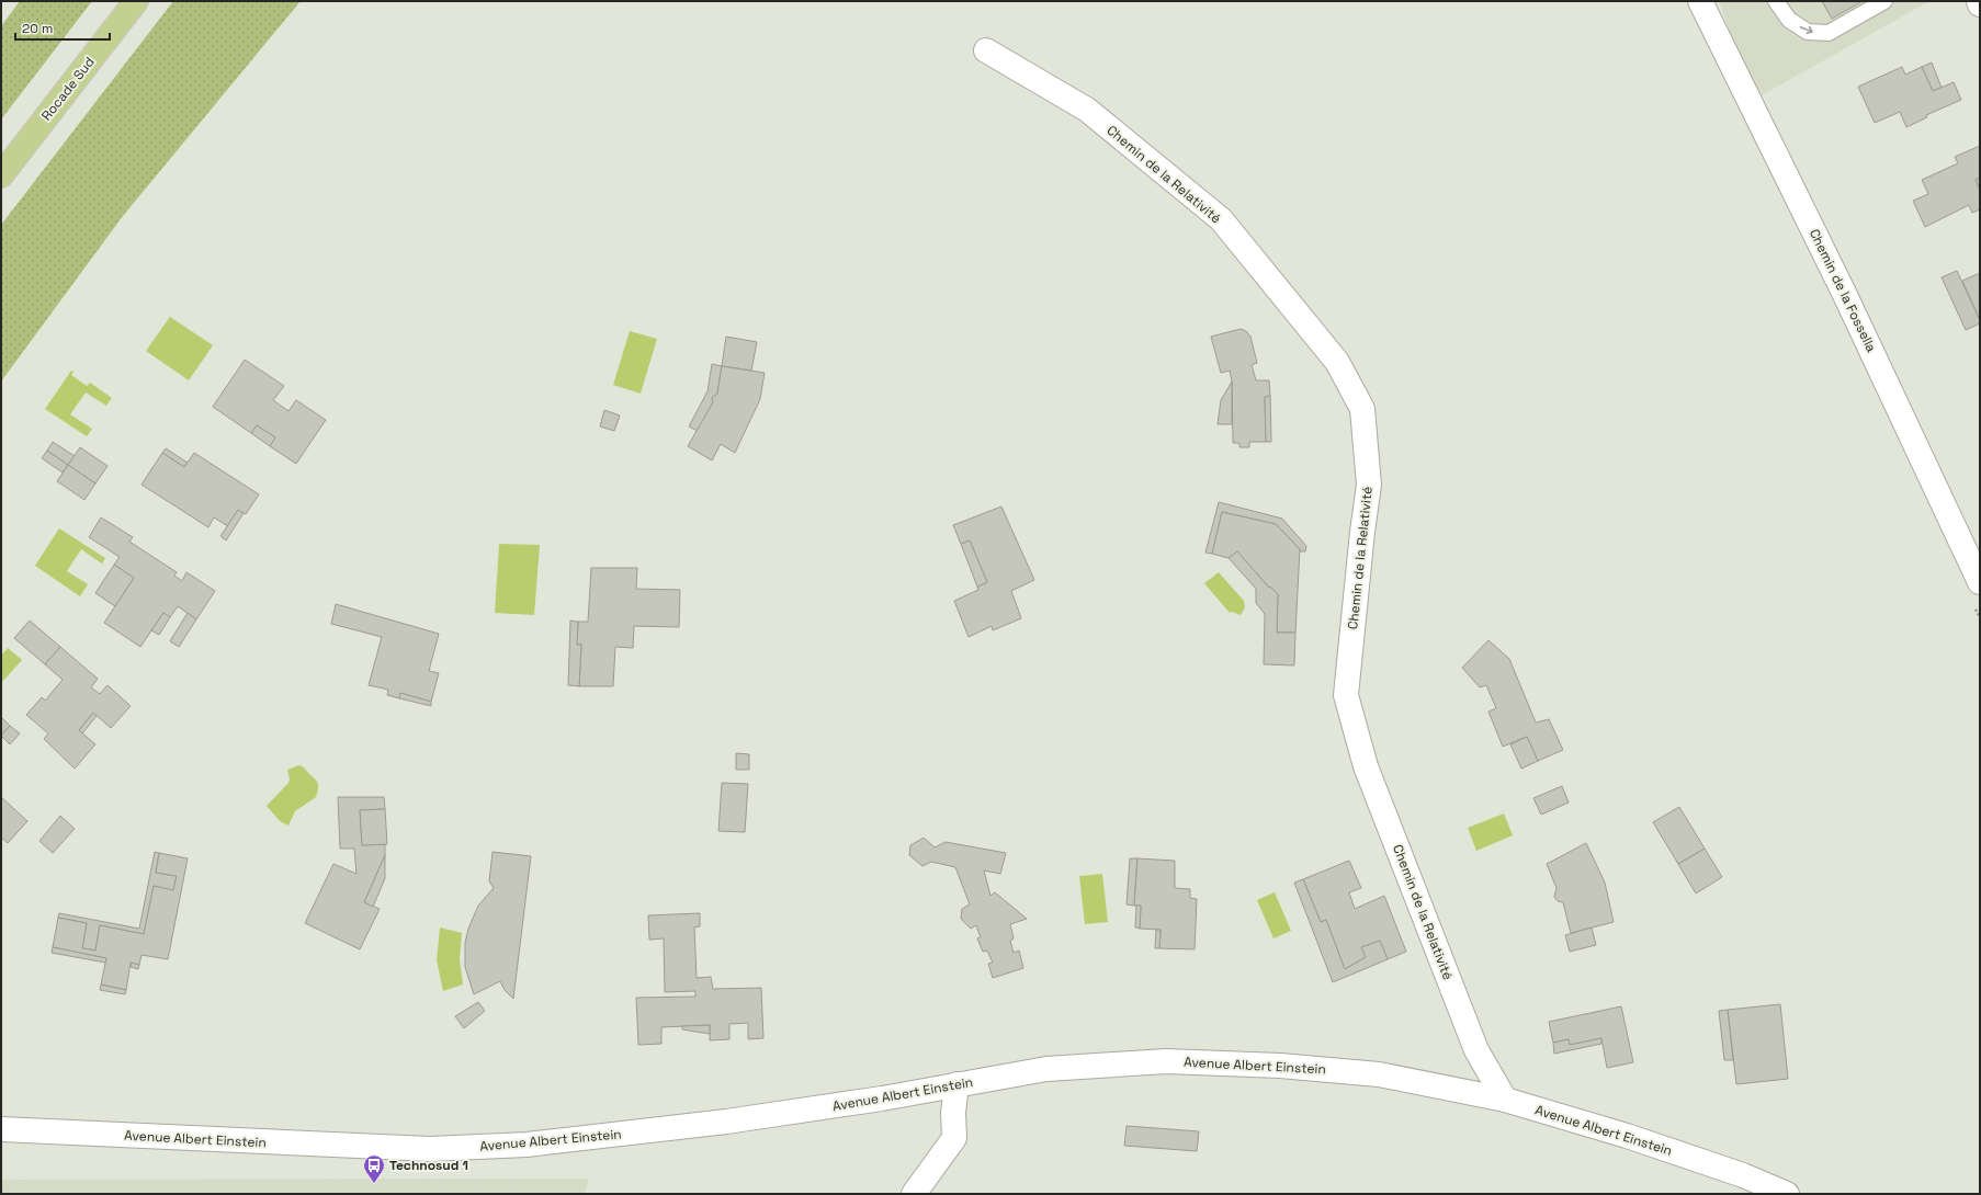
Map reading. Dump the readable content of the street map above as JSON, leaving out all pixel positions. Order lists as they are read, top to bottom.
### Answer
{
  "streets": {
    "main road": ["Rocade Sud"],
    "street": ["Chemin de la Relativité", "Chemin de la Fossella", "Avenue Albert Einstein"]
  },
  "crossings": [
    ["Chemin de la Relativité", "Avenue Albert Einstein"]
  ],
  "places": {
    "bus stop": ["Technosud 1"]
  },
  "scale_bar": "20 m"
}
